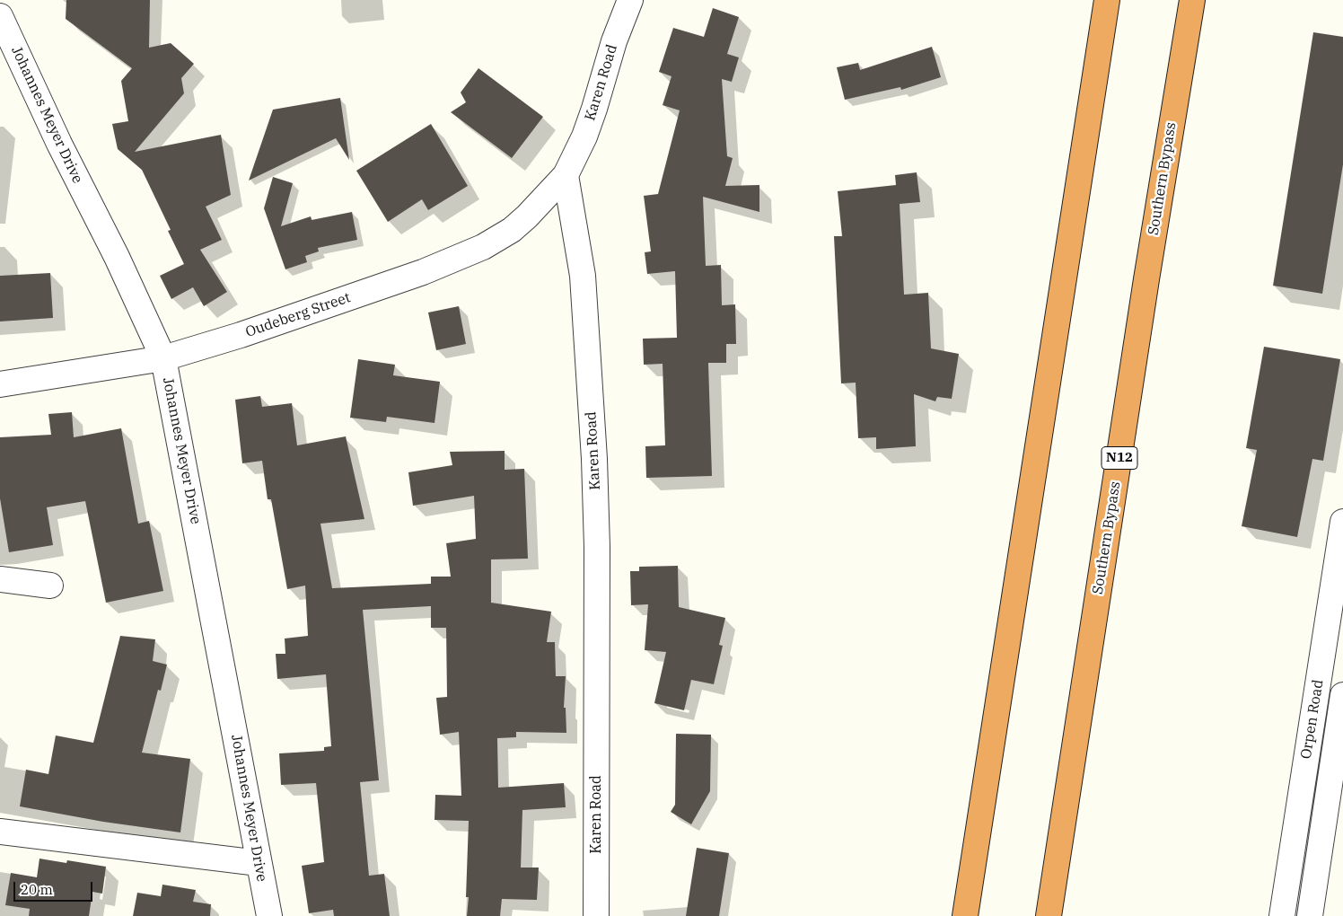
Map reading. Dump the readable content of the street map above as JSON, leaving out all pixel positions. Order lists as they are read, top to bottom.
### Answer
{
  "streets": {
    "highway": ["Southern Bypass", "N12"],
    "street": [
      "Karen Road",
      "Johannes Meyer Drive",
      "Oudeberg Street",
      "Orpen Road"
    ]
  },
  "crossings": [
    ["Karen Road", "Oudeberg Street"],
    ["Johannes Meyer Drive", "Oudeberg Street"]
  ],
  "scale_bar": "20 m"
}
